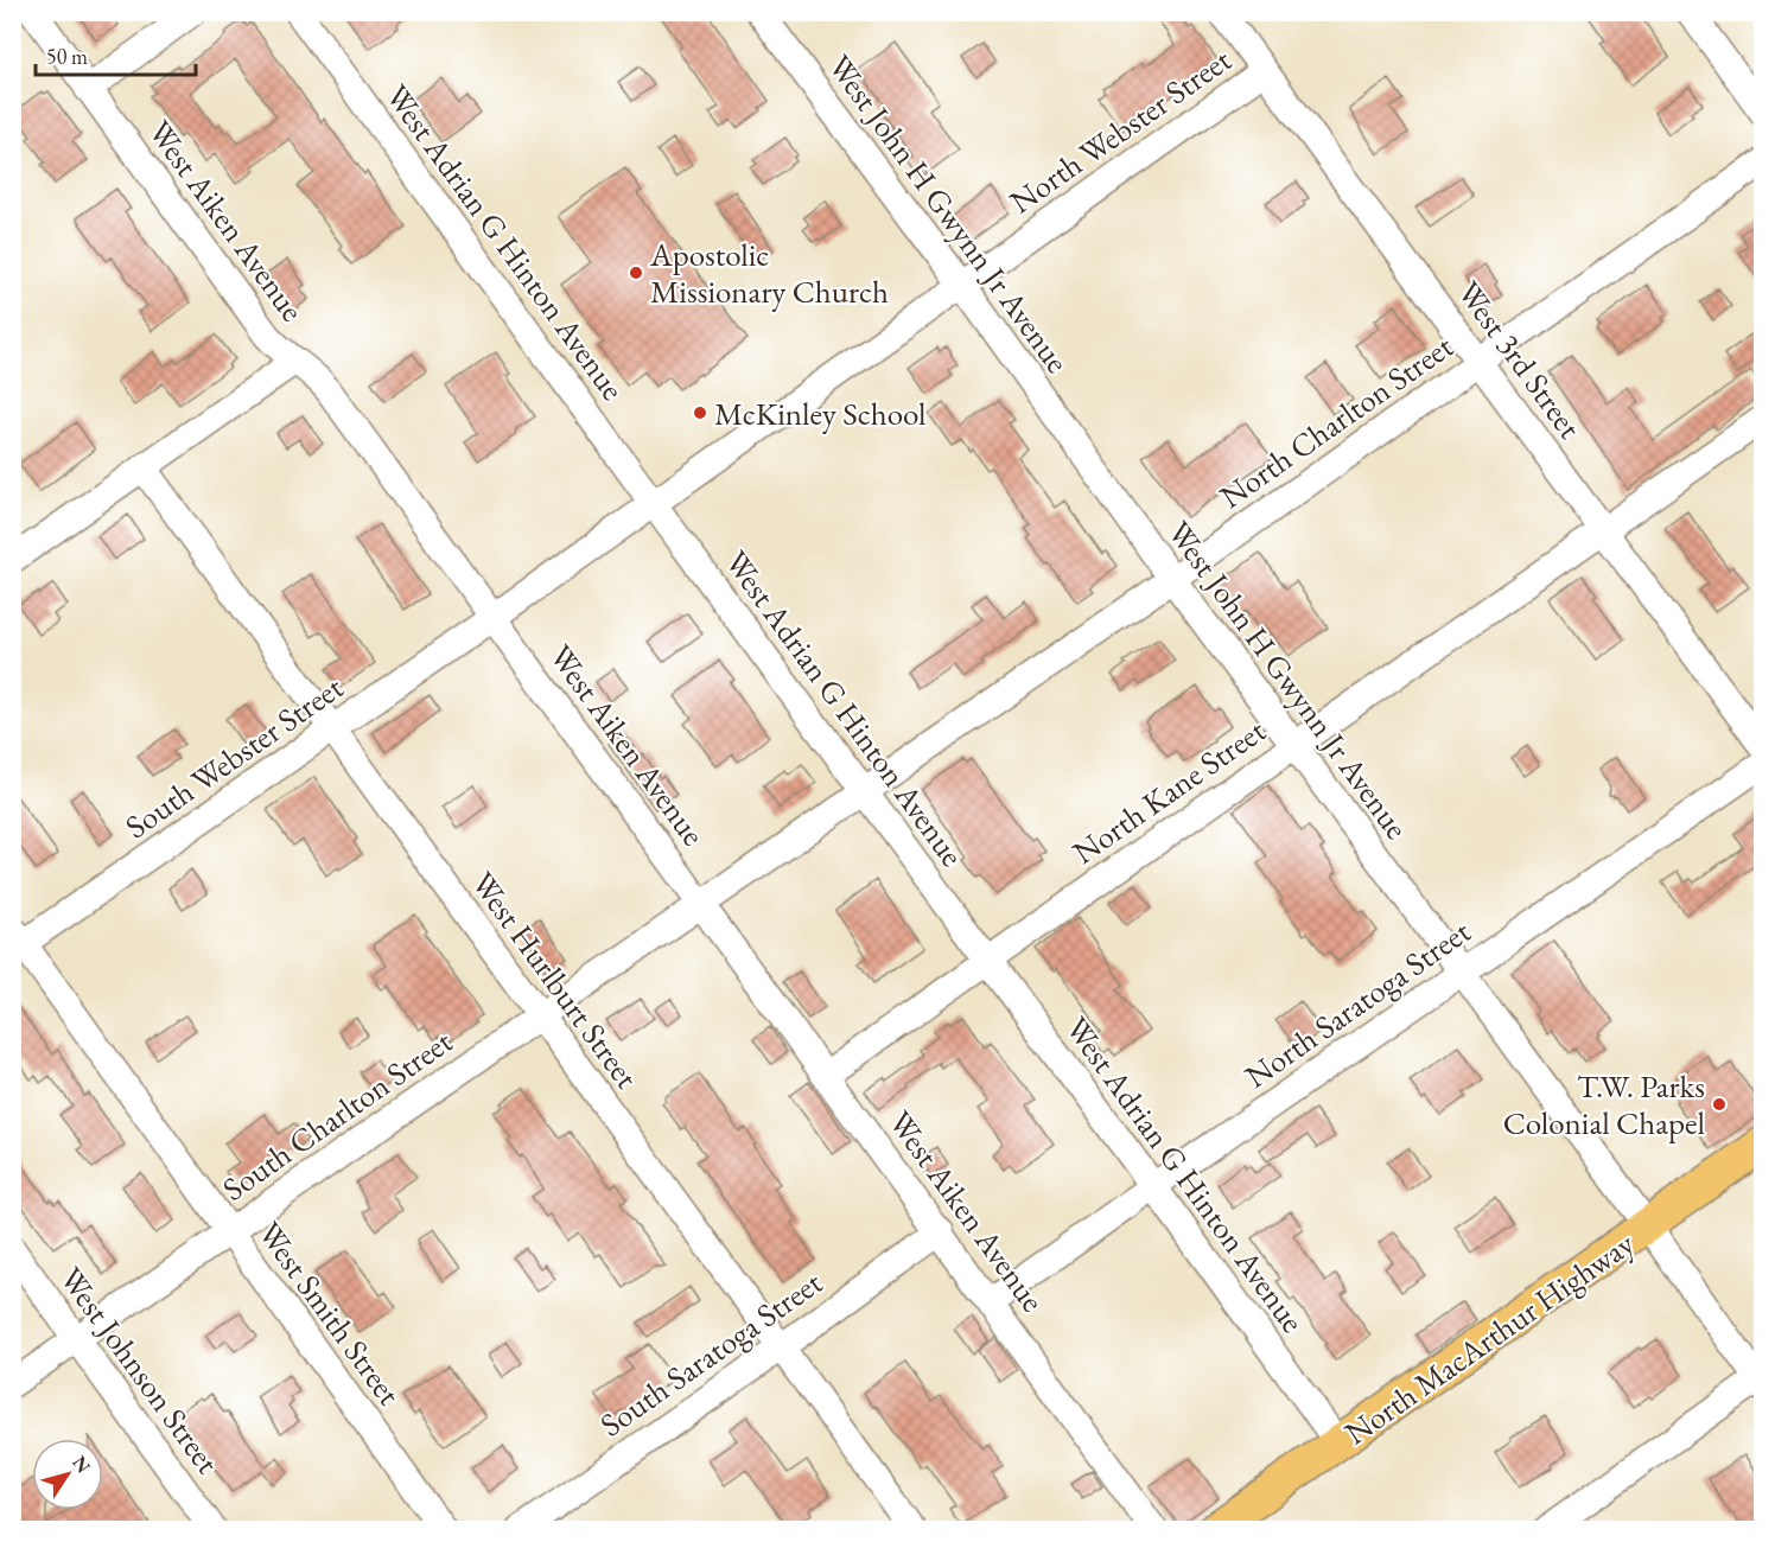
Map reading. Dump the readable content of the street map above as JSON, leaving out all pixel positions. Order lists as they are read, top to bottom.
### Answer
{
  "streets": {
    "main road": ["North MacArthur Highway"],
    "street": [
      "North Webster Street",
      "West John H Gwynn Jr Avenue",
      "West Aiken Avenue",
      "West Adrian G Hinton Avenue",
      "West 3rd Street",
      "North Charlton Street",
      "South Webster Street",
      "North Kane Street",
      "West Hurlburt Street",
      "North Saratoga Street",
      "South Charlton Street",
      "West Smith Street",
      "South Saratoga Street",
      "West Johnson Street"
    ]
  },
  "crossings": [
    ["North Webster Street", "West John H Gwynn Jr Avenue"],
    ["North Webster Street", "West Aiken Avenue"],
    ["North Webster Street", "West Adrian G Hinton Avenue"],
    ["North Webster Street", "West 3rd Street"],
    ["North Webster Street", "South Webster Street"],
    ["West John H Gwynn Jr Avenue", "North Charlton Street"],
    ["West John H Gwynn Jr Avenue", "North Kane Street"],
    ["West John H Gwynn Jr Avenue", "North Saratoga Street"],
    ["West John H Gwynn Jr Avenue", "North MacArthur Highway"],
    ["West Aiken Avenue", "North Charlton Street"],
    ["West Aiken Avenue", "South Webster Street"],
    ["West Aiken Avenue", "North Kane Street"],
    ["West Aiken Avenue", "North Saratoga Street"],
    ["West Aiken Avenue", "South Charlton Street"],
    ["West Aiken Avenue", "South Saratoga Street"],
    ["West Adrian G Hinton Avenue", "North Charlton Street"],
    ["West Adrian G Hinton Avenue", "North Kane Street"],
    ["West Adrian G Hinton Avenue", "North Saratoga Street"],
    ["West Adrian G Hinton Avenue", "North MacArthur Highway"],
    ["West 3rd Street", "North Charlton Street"],
    ["West 3rd Street", "North Kane Street"],
    ["North Charlton Street", "South Charlton Street"],
    ["South Webster Street", "West Hurlburt Street"],
    ["South Webster Street", "West Smith Street"],
    ["West Hurlburt Street", "South Charlton Street"],
    ["West Hurlburt Street", "South Saratoga Street"],
    ["South Charlton Street", "West Smith Street"],
    ["South Charlton Street", "West Johnson Street"]
  ],
  "places": ["Apostolic Missionary Church", "McKinley School", "T.W. Parks Colonial Chapel"],
  "scale_bar": "50 m",
  "north": "top right"
}
